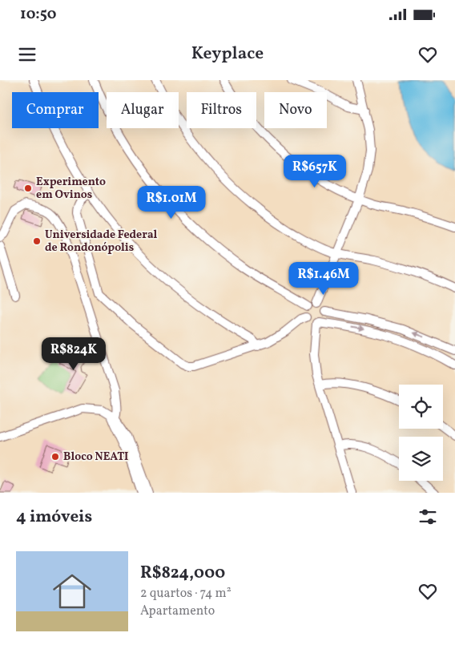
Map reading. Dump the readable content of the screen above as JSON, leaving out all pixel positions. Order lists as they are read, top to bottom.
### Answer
{
  "places": ["Experimento em Ovinos", "Universidade Federal de Rondonópolis", "Bloco NEATI"],
  "page": {
    "status": "10:50",
    "header": "Keyplace",
    "chip": [
      "Comprar",
      "Alugar",
      "Filtros",
      "Novo"
    ],
    "price": [
      "R$657K",
      "R$1.01M",
      "R$1.46M",
      "R$824K"
    ],
    "heading": "4 imóveis",
    "list": [
      {
        "name": "R$824,000",
        "note": "2 quartos · 74 m² · Apartamento"
      }
    ]
  }
}
